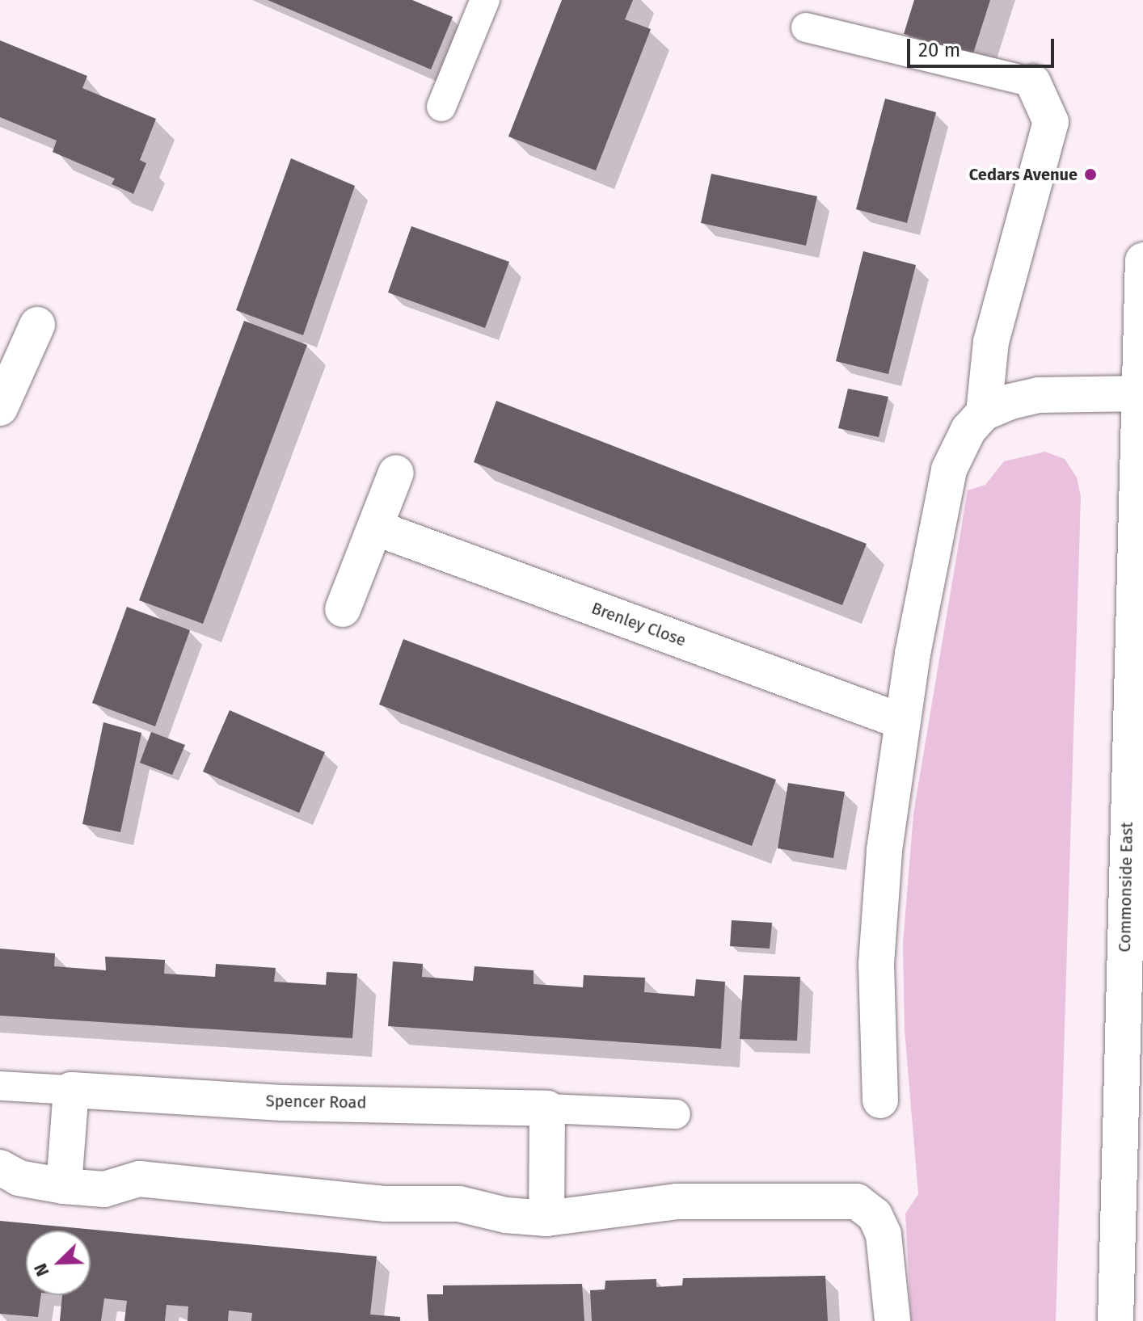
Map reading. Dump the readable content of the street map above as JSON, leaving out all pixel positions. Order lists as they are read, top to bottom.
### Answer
{
  "streets": {
    "street": ["Brenley Close", "Commonside East", "Spencer Road"]
  },
  "places": ["Cedars Avenue"],
  "scale_bar": "20 m",
  "north": "bottom left"
}
